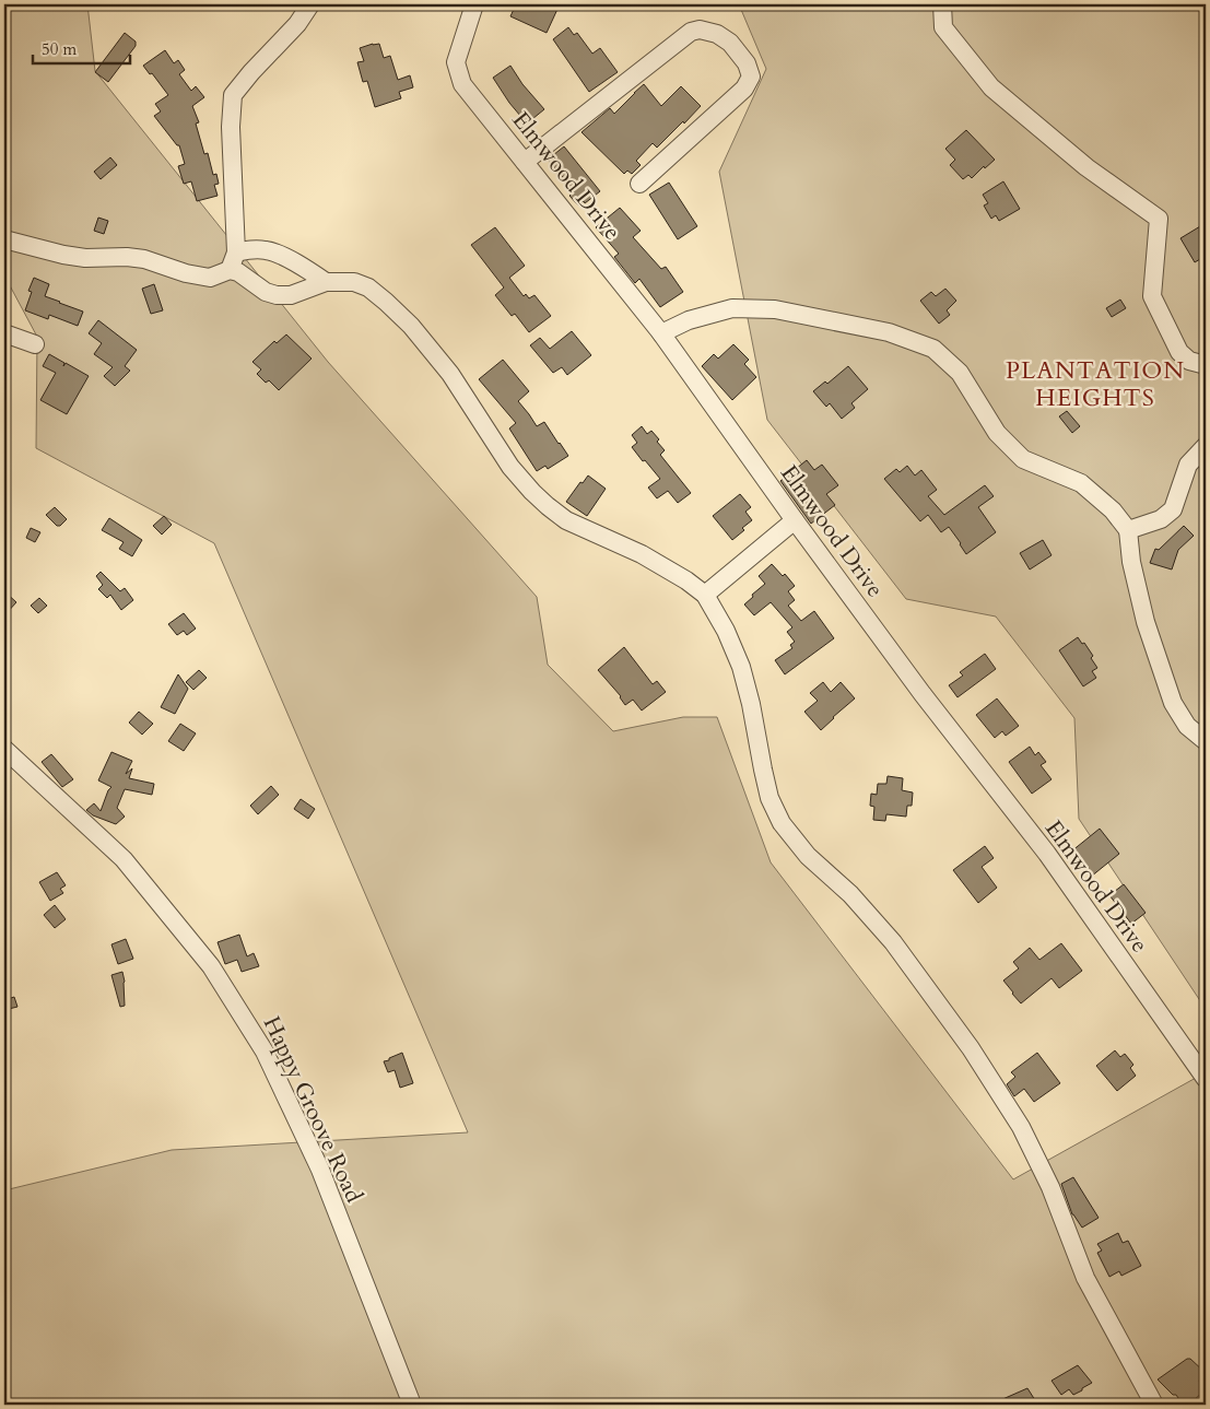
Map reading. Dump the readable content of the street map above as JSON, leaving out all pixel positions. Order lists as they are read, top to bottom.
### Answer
{
  "streets": {
    "street": ["Elmwood Drive", "Happy Groove Road"]
  },
  "districts": ["PLANTATION HEIGHTS"],
  "scale_bar": "50 m"
}
